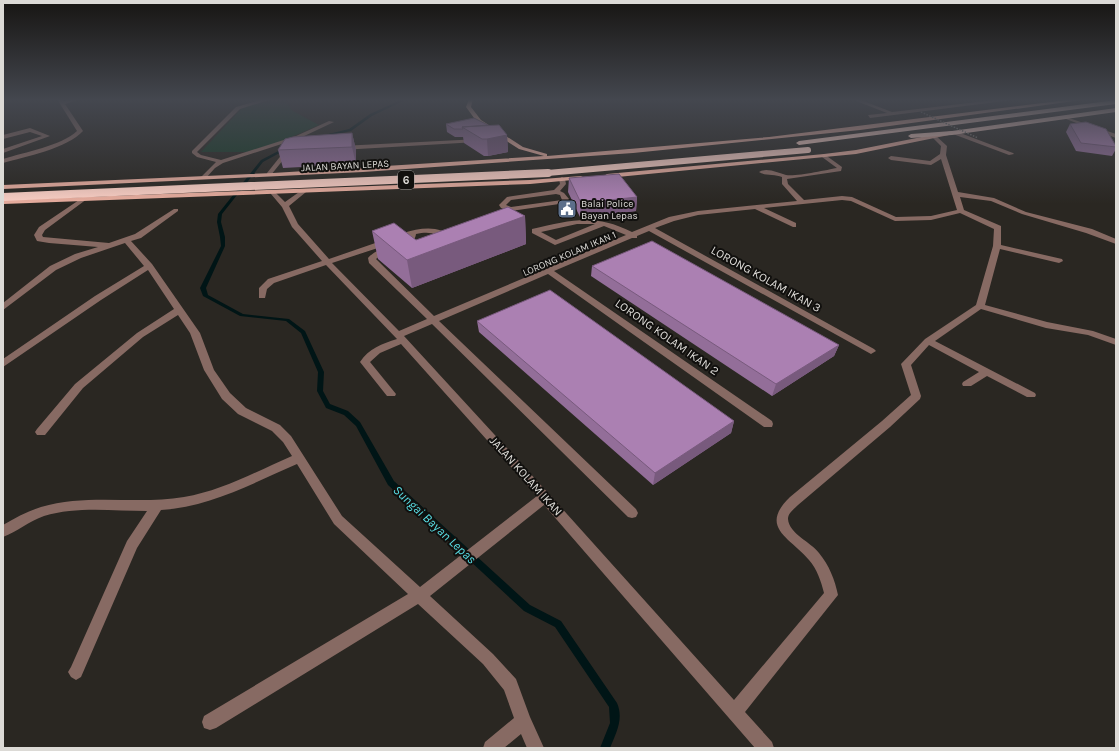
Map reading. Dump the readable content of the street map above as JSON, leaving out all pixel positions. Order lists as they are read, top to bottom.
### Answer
{
  "streets": {
    "highway": ["JALAN BAYAN LEPAS", "6"],
    "street": [
      "LORONG KOLAM IKAN 1",
      "LORONG KOLAM IKAN 3",
      "LORONG KOLAM IKAN 2",
      "JALAN KOLAM IKAN"
    ]
  },
  "crossings": [
    ["LORONG KOLAM IKAN 1", "LORONG KOLAM IKAN 3"],
    ["LORONG KOLAM IKAN 1", "LORONG KOLAM IKAN 2"],
    ["LORONG KOLAM IKAN 1", "JALAN KOLAM IKAN"]
  ],
  "water": ["Sungai Bayan Lepas"],
  "places": {
    "public building": ["Balai Police Bayan Lepas"]
  }
}
